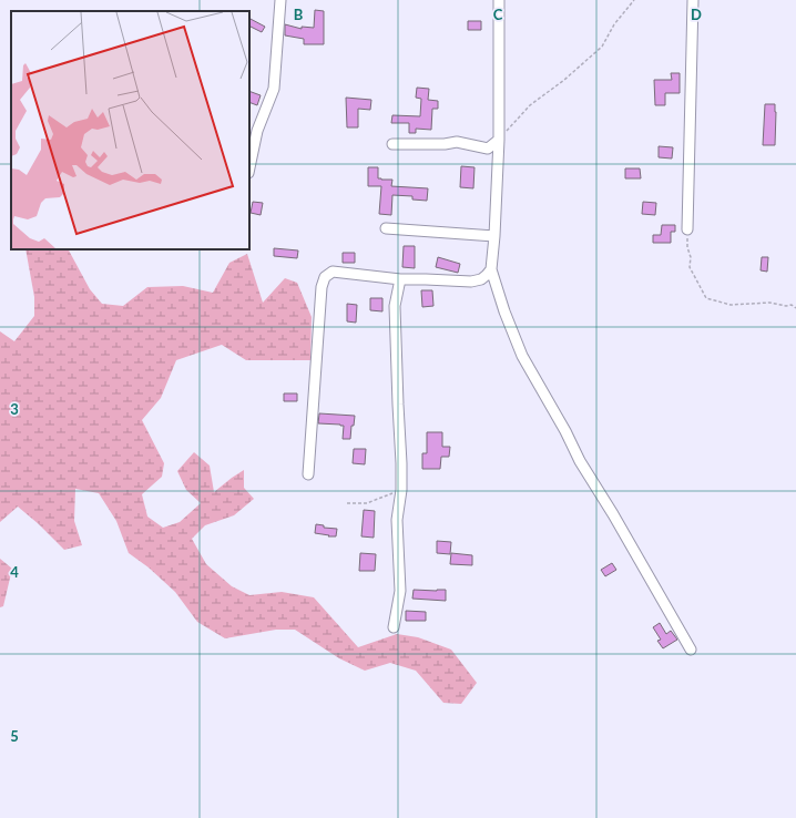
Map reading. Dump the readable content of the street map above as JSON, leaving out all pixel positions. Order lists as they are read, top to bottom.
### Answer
{
  "grid": {
    "columns": ["B", "C", "D"],
    "rows": ["3", "4", "5"]
  }
}
